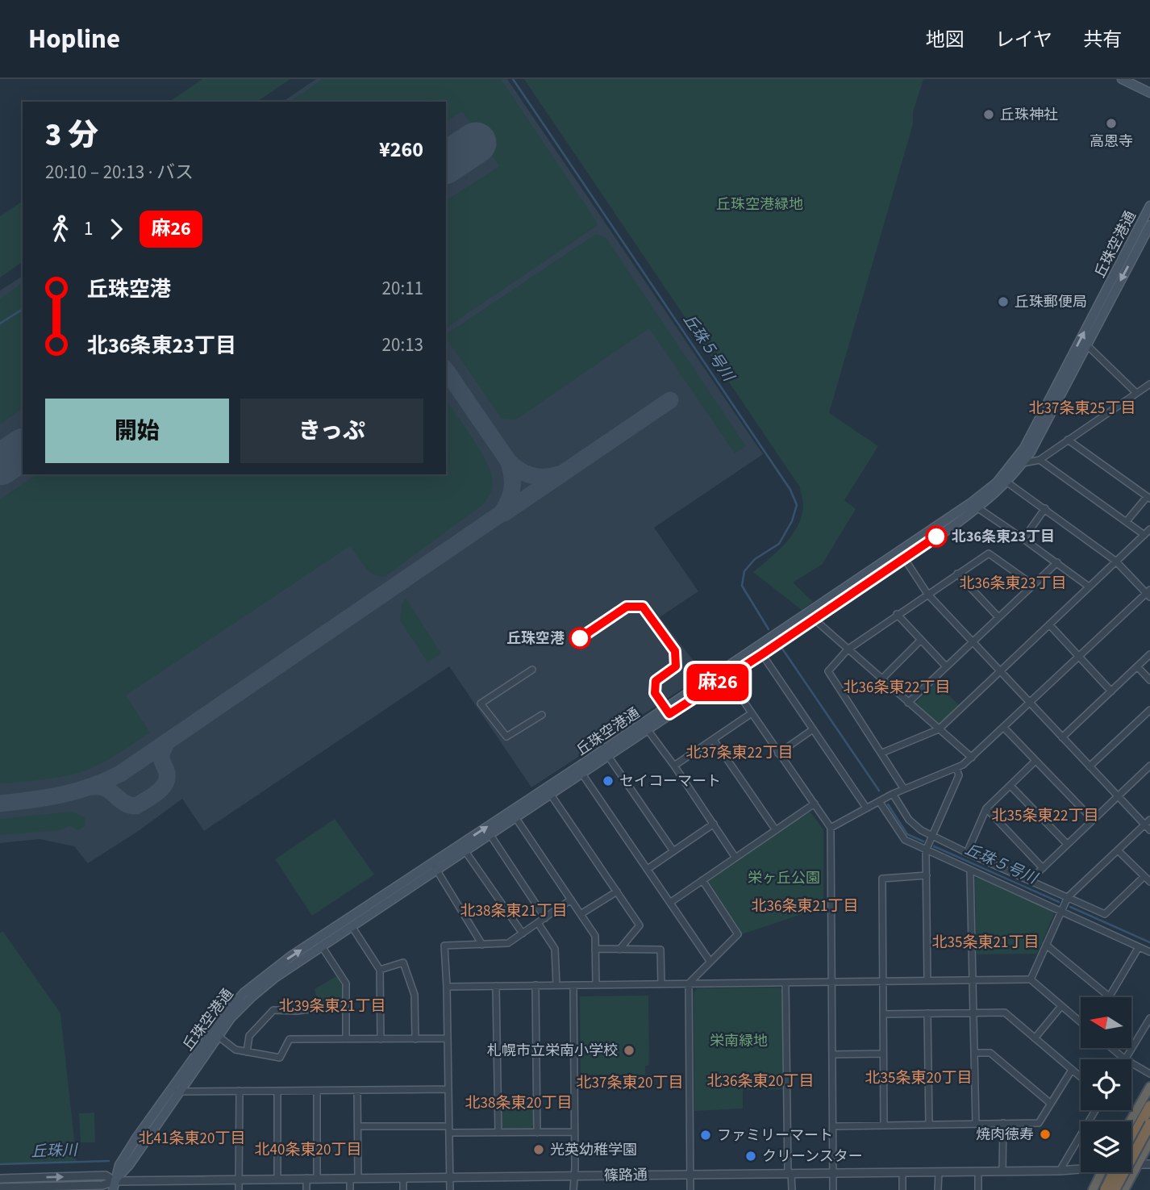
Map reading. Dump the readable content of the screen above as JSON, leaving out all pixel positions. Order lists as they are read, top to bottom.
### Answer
{
  "streets": {
    "main road": ["丘珠空港通"],
    "street": ["篠路通"]
  },
  "crossings": [
    ["丘珠空港通", "篠路通"]
  ],
  "districts": [
    "北37条東25丁目",
    "北36条東23丁目",
    "北36条東22丁目",
    "北37条東22丁目",
    "北35条東22丁目",
    "北36条東21丁目",
    "北38条東21丁目",
    "北35条東21丁目",
    "北39条東21丁目",
    "北35条東20丁目",
    "北36条東20丁目",
    "北37条東20丁目",
    "北38条東20丁目",
    "北41条東20丁目",
    "北40条東20丁目"
  ],
  "water": ["丘珠５号川", "丘珠川"],
  "parks": ["丘珠空港緑地", "栄ヶ丘公園", "栄南緑地"],
  "places": [
    "丘珠神社",
    "高恩寺",
    "丘珠郵便局",
    "北36条東23丁目",
    "丘珠空港",
    "セイコーマート",
    "札幌市立栄南小学校",
    "焼肉徳寿",
    "ファミリーマート",
    "光英幼稚学園",
    "クリーンスター"
  ],
  "lines": ["bus line 麻26"],
  "north": "left",
  "page": {
    "header": "Hopline",
    "nav": ["地図", "レイヤ", "共有"],
    "on_map": "麻26",
    "heading": ["3 分", "20:10 – 20:13 · バス", "¥260"],
    "legs": ["1", "麻26"],
    "list": [
      {
        "name": "丘珠空港",
        "value": "20:11"
      },
      {
        "name": "北36条東23丁目",
        "value": "20:13"
      }
    ],
    "buttons": ["開始", "きっぷ"]
  }
}
